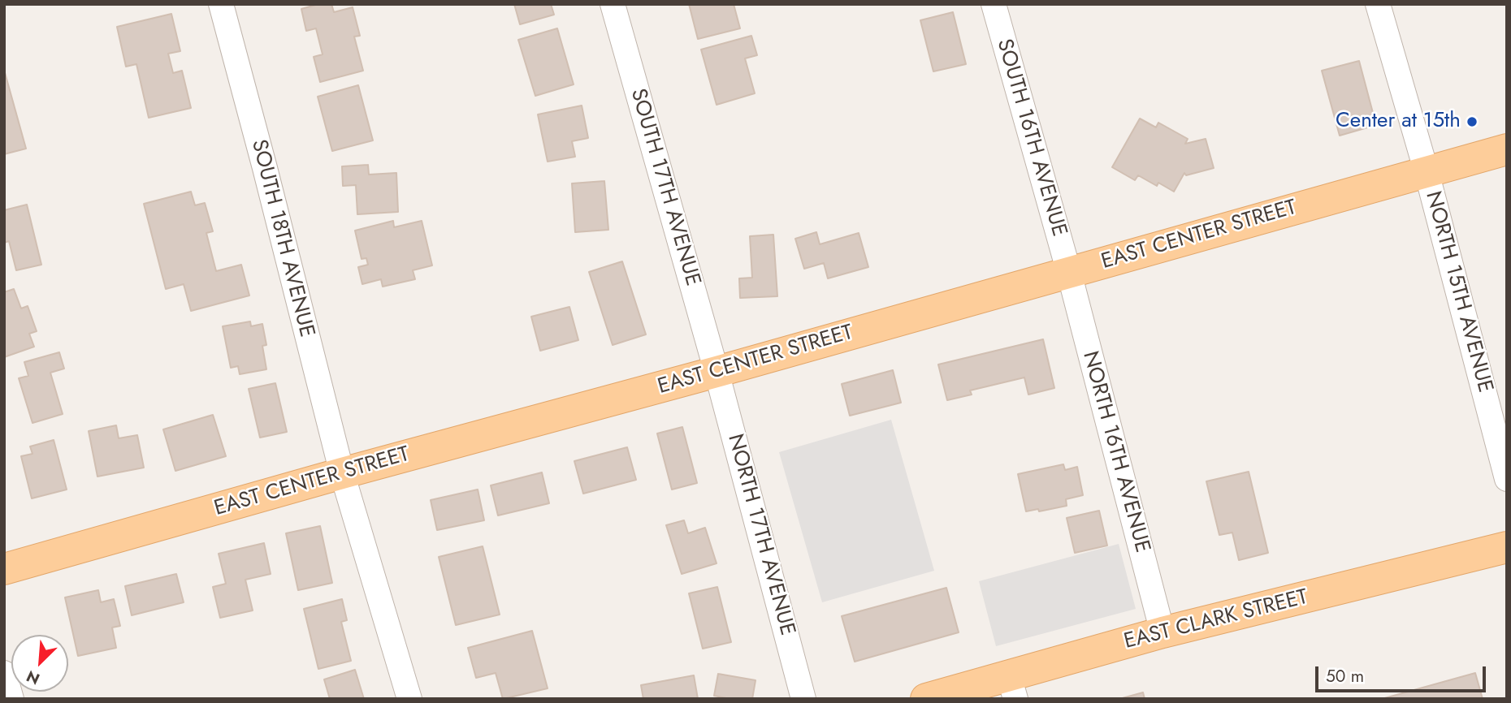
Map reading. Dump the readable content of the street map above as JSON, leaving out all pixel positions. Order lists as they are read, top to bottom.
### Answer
{
  "streets": {
    "main road": ["EAST CENTER STREET", "EAST CLARK STREET"],
    "street": [
      "SOUTH 16TH AVENUE",
      "SOUTH 17TH AVENUE",
      "SOUTH 18TH AVENUE",
      "NORTH 15TH AVENUE",
      "NORTH 16TH AVENUE",
      "NORTH 17TH AVENUE"
    ]
  },
  "crossings": [
    ["SOUTH 16TH AVENUE", "EAST CENTER STREET"],
    ["SOUTH 16TH AVENUE", "NORTH 16TH AVENUE"],
    ["SOUTH 17TH AVENUE", "EAST CENTER STREET"],
    ["SOUTH 17TH AVENUE", "NORTH 17TH AVENUE"],
    ["EAST CENTER STREET", "SOUTH 18TH AVENUE"],
    ["EAST CENTER STREET", "NORTH 15TH AVENUE"],
    ["EAST CENTER STREET", "NORTH 16TH AVENUE"],
    ["EAST CENTER STREET", "NORTH 17TH AVENUE"],
    ["NORTH 16TH AVENUE", "EAST CLARK STREET"]
  ],
  "places": ["Center at 15th"],
  "scale_bar": "50 m",
  "north": "bottom left"
}
